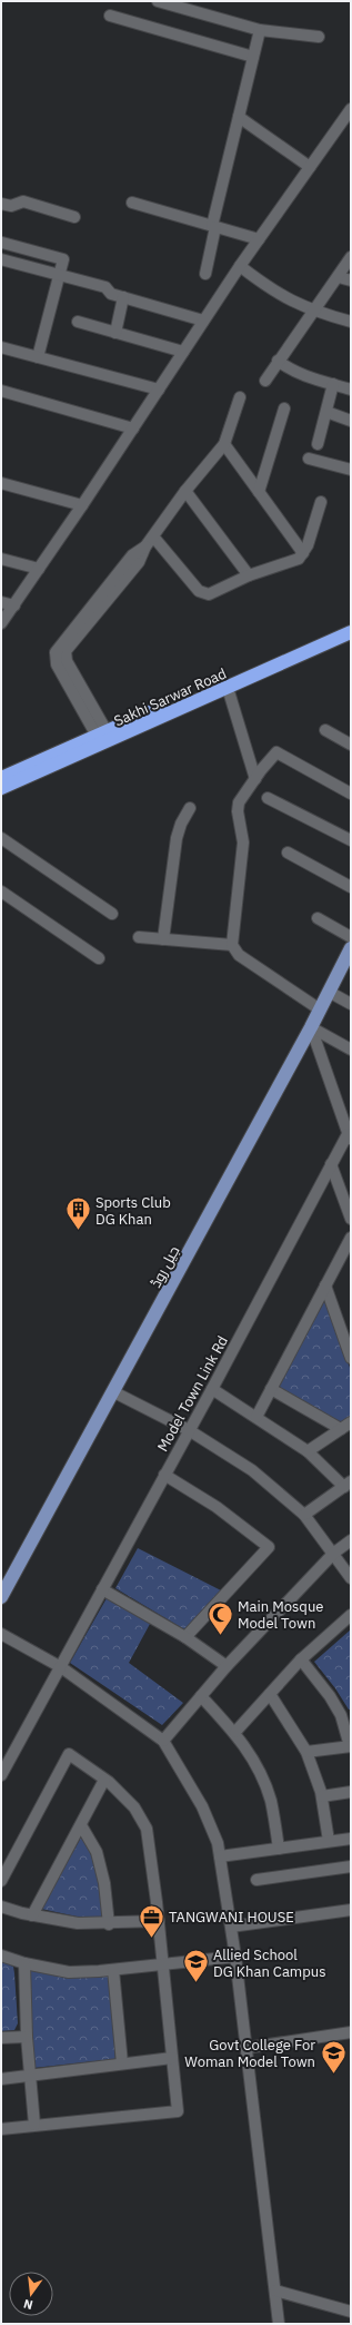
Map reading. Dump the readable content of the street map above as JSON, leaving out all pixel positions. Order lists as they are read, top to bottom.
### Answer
{
  "streets": {
    "highway": ["Sakhi Sarwar Road"],
    "main road": ["جیل روڈ"],
    "street": ["Model Town Link Rd"]
  },
  "places": {
    "building": ["Sports Club DG Khan"],
    "mosque": ["Main Mosque Model Town"],
    "office": ["TANGWANI HOUSE"],
    "school or university": ["Allied School DG Khan Campus", "Govt College For Woman Model Town"]
  },
  "north": "bottom"
}
